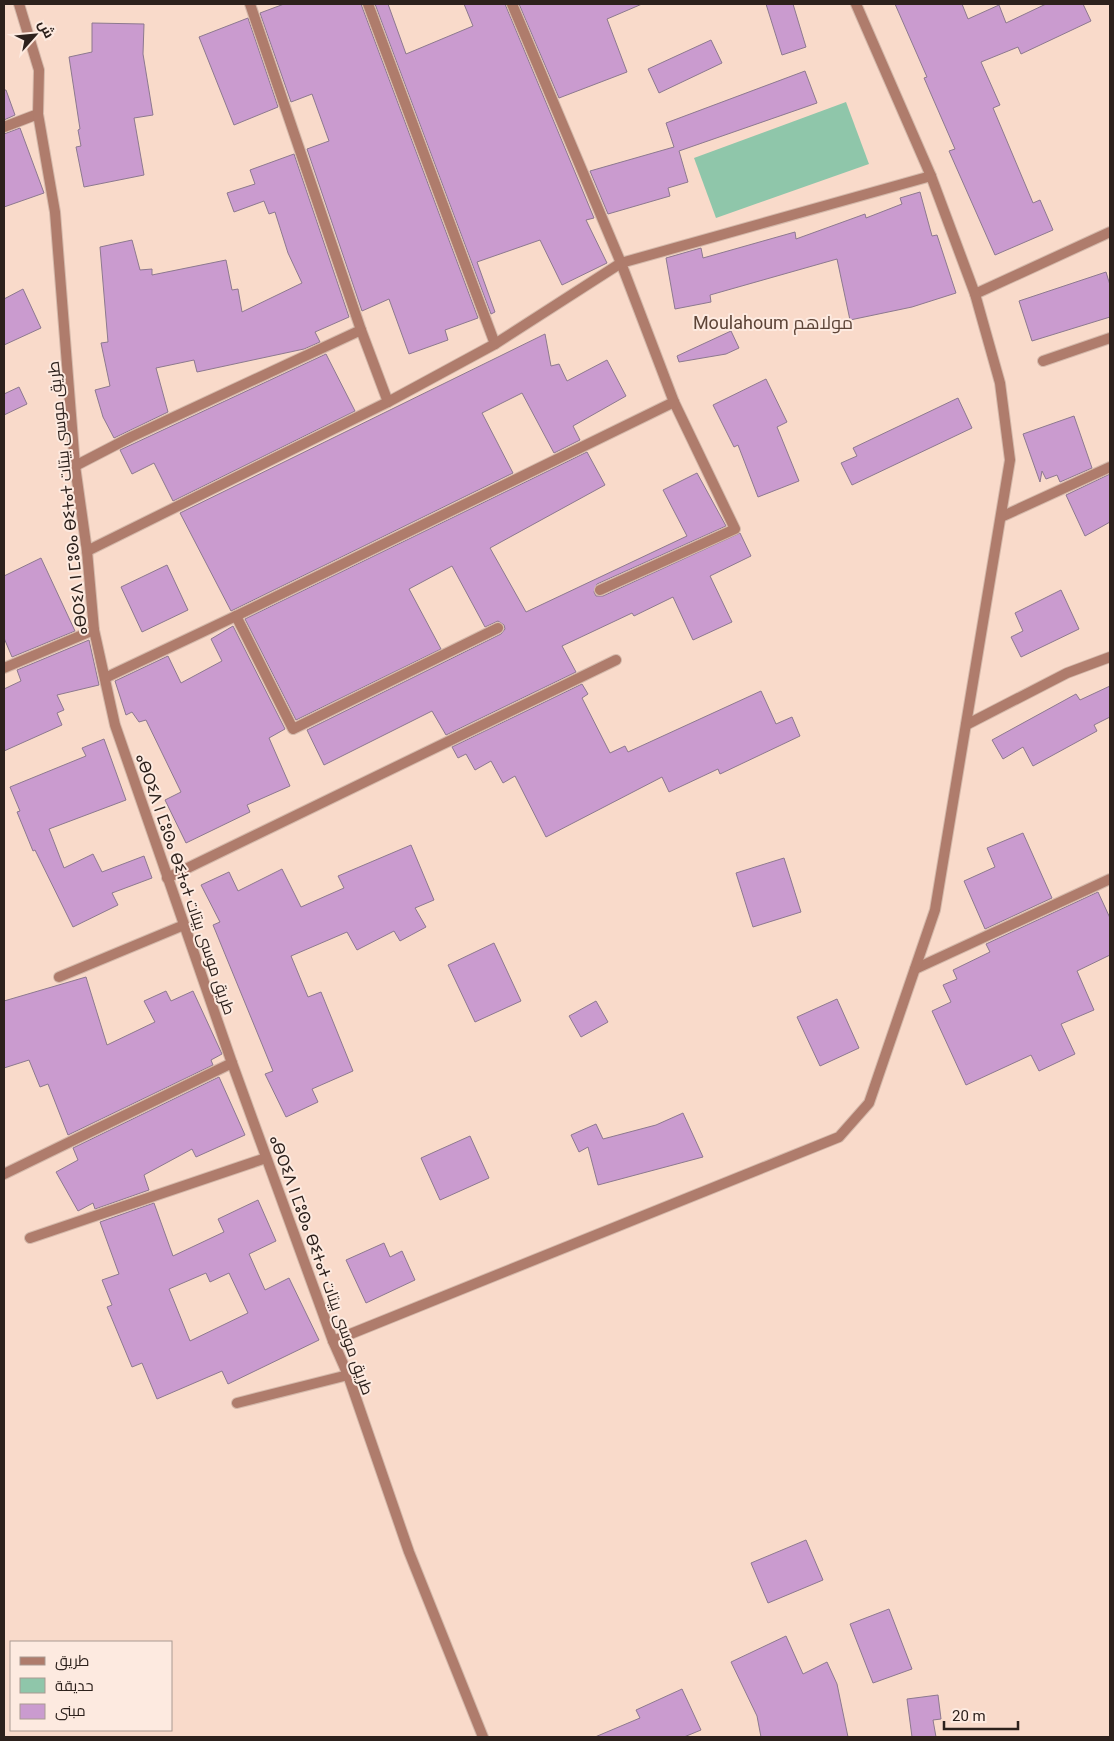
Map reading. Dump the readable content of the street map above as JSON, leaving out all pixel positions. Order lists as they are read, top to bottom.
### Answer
{
  "streets": {
    "street": ["ⴰⴱⵔⵉⴷ ⵏ ⵎⵓⵙⴰ ⴱⵉⵜⴰⵜ طريق موسى بيتات"]
  },
  "districts": ["Moulahoum مولاهم"],
  "legend": ["طريق", "حديقة", "مبنى"],
  "scale_bar": "20 m",
  "north": "top right"
}
